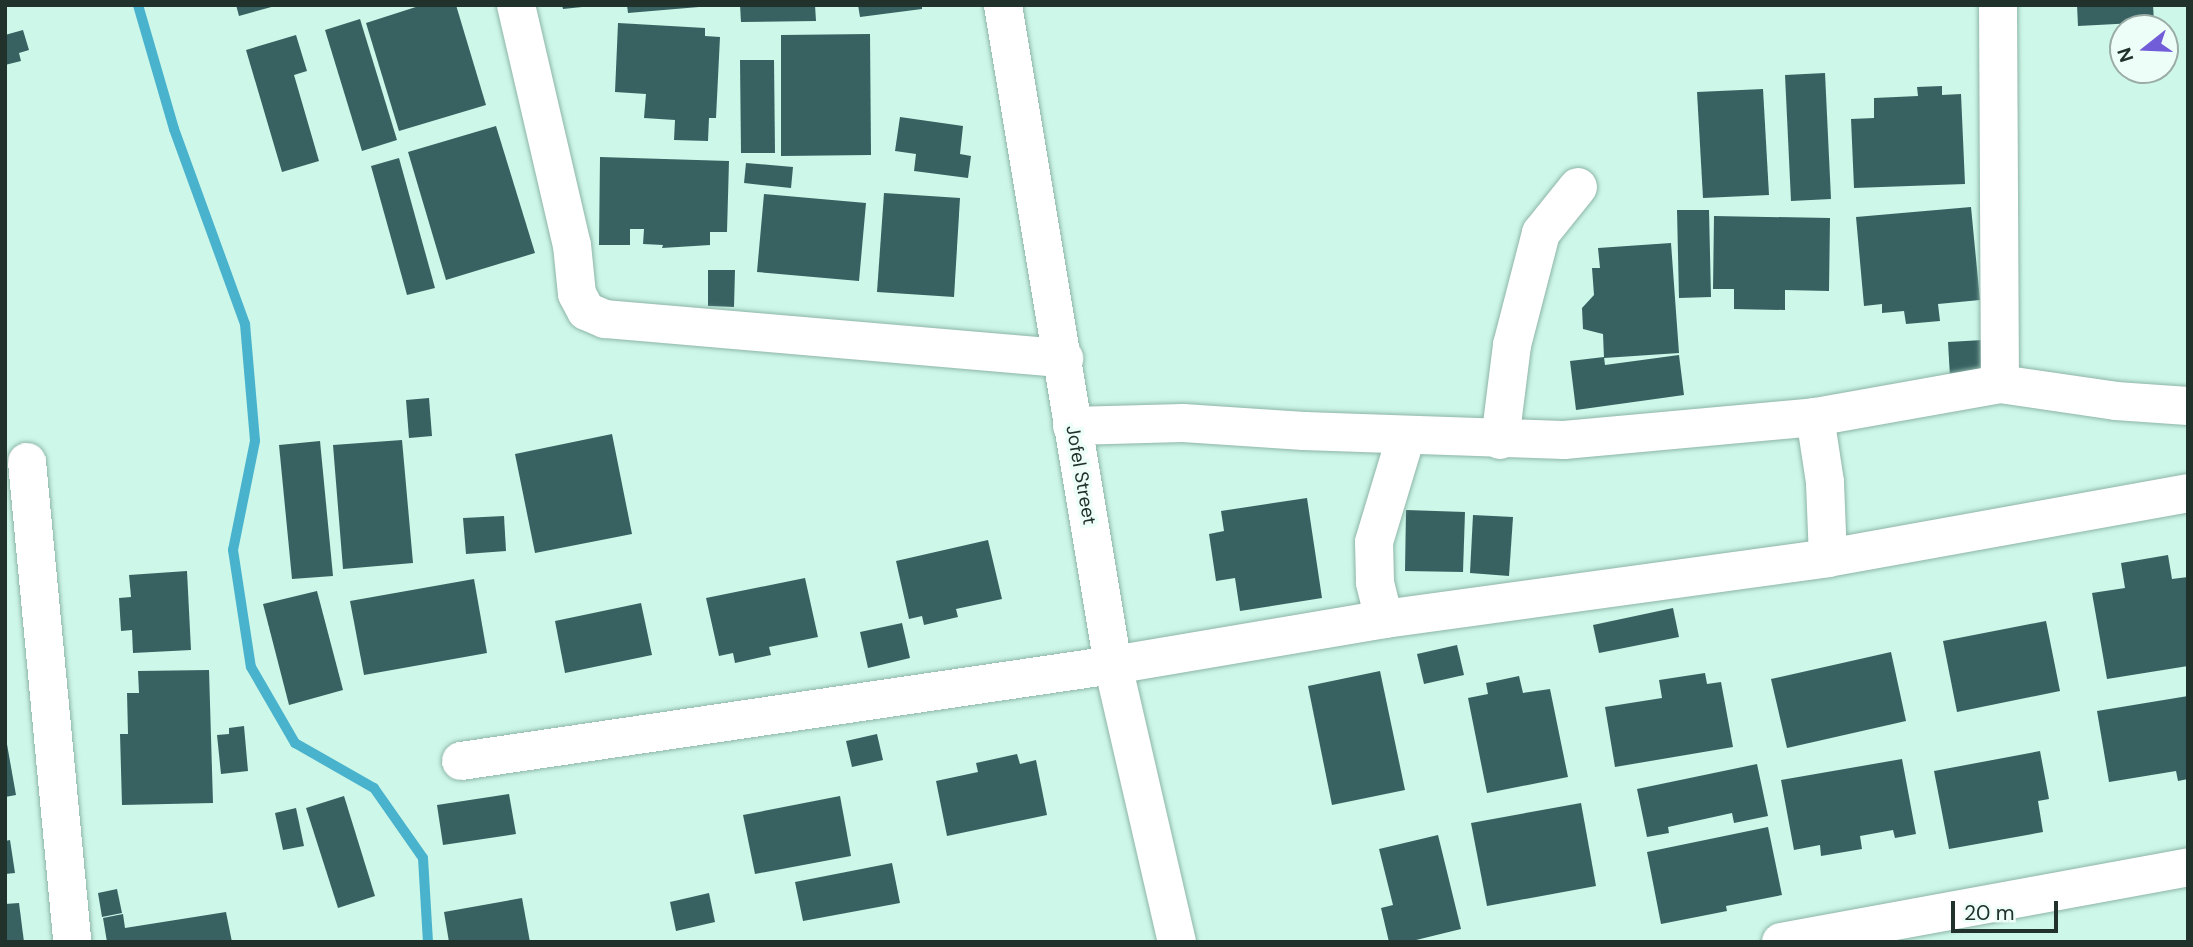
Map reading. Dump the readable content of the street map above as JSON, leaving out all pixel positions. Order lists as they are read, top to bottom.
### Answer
{
  "streets": {
    "street": ["Jofel Street"]
  },
  "scale_bar": "20 m",
  "north": "left"
}
